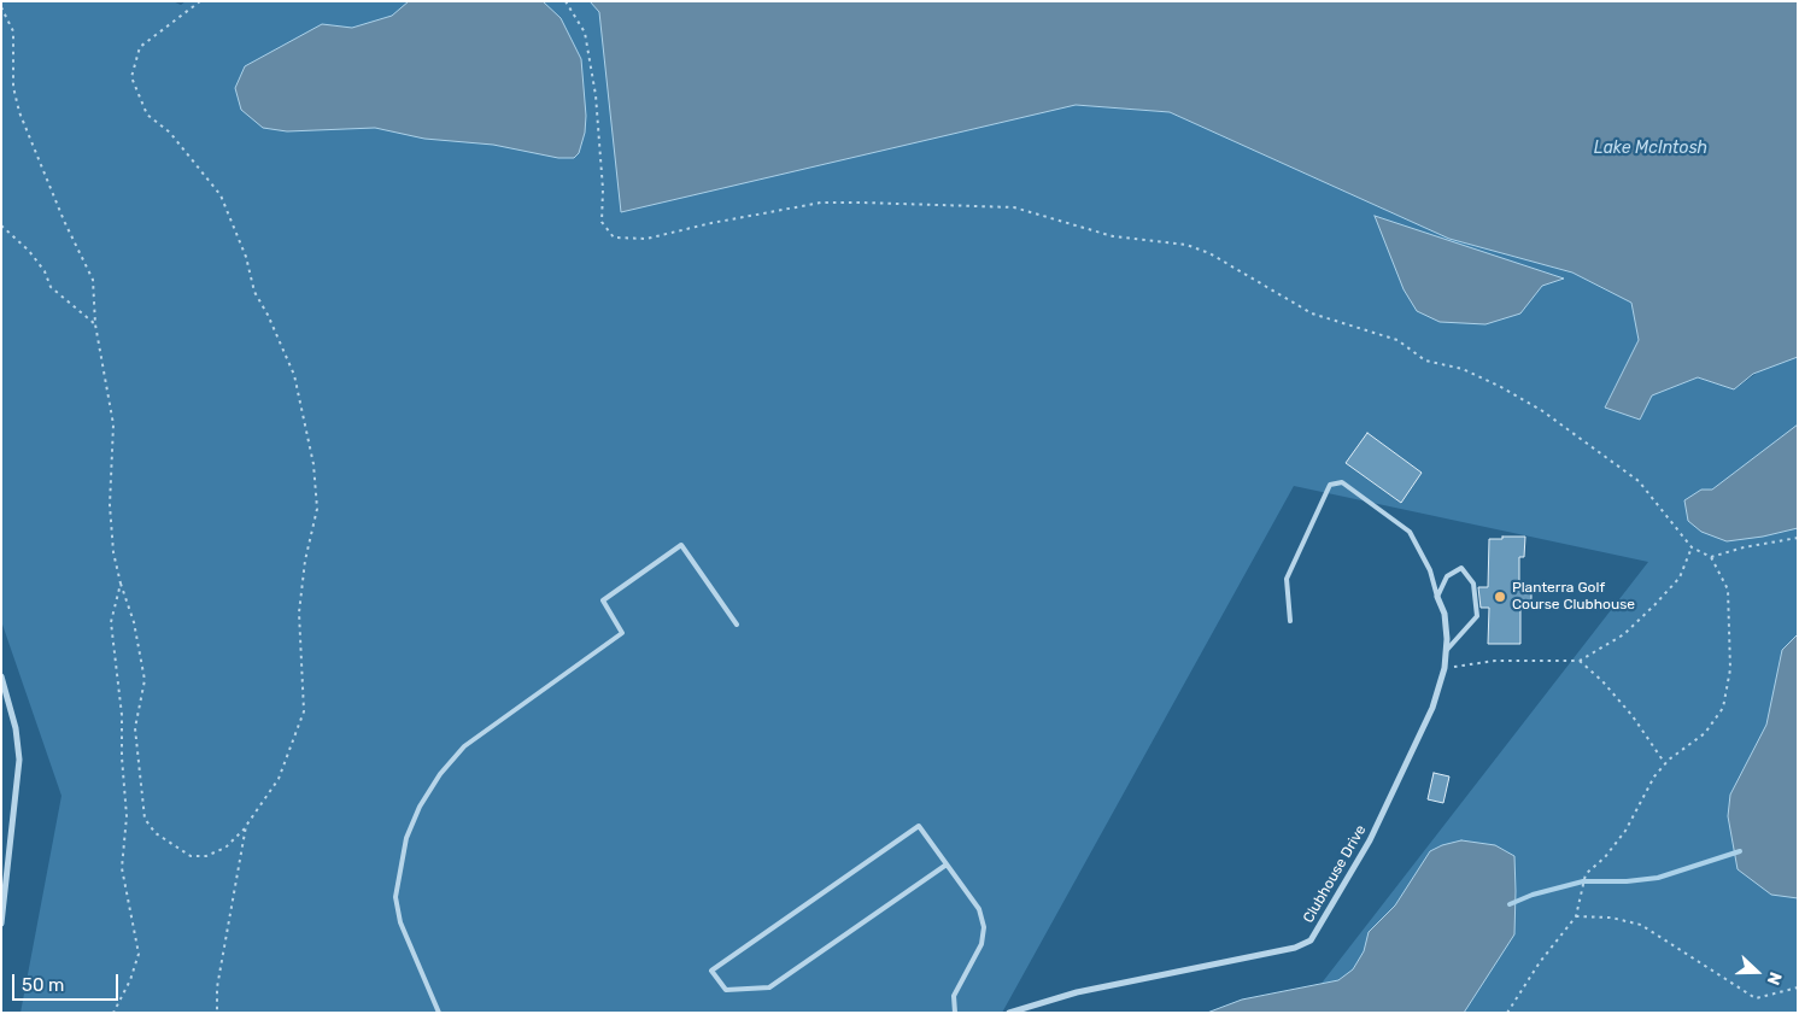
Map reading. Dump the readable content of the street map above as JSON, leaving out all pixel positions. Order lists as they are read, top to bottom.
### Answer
{
  "streets": {
    "street": ["Clubhouse Drive"]
  },
  "water": ["Lake McIntosh"],
  "places": ["Planterra Golf Course Clubhouse"],
  "scale_bar": "50 m",
  "north": "right"
}
